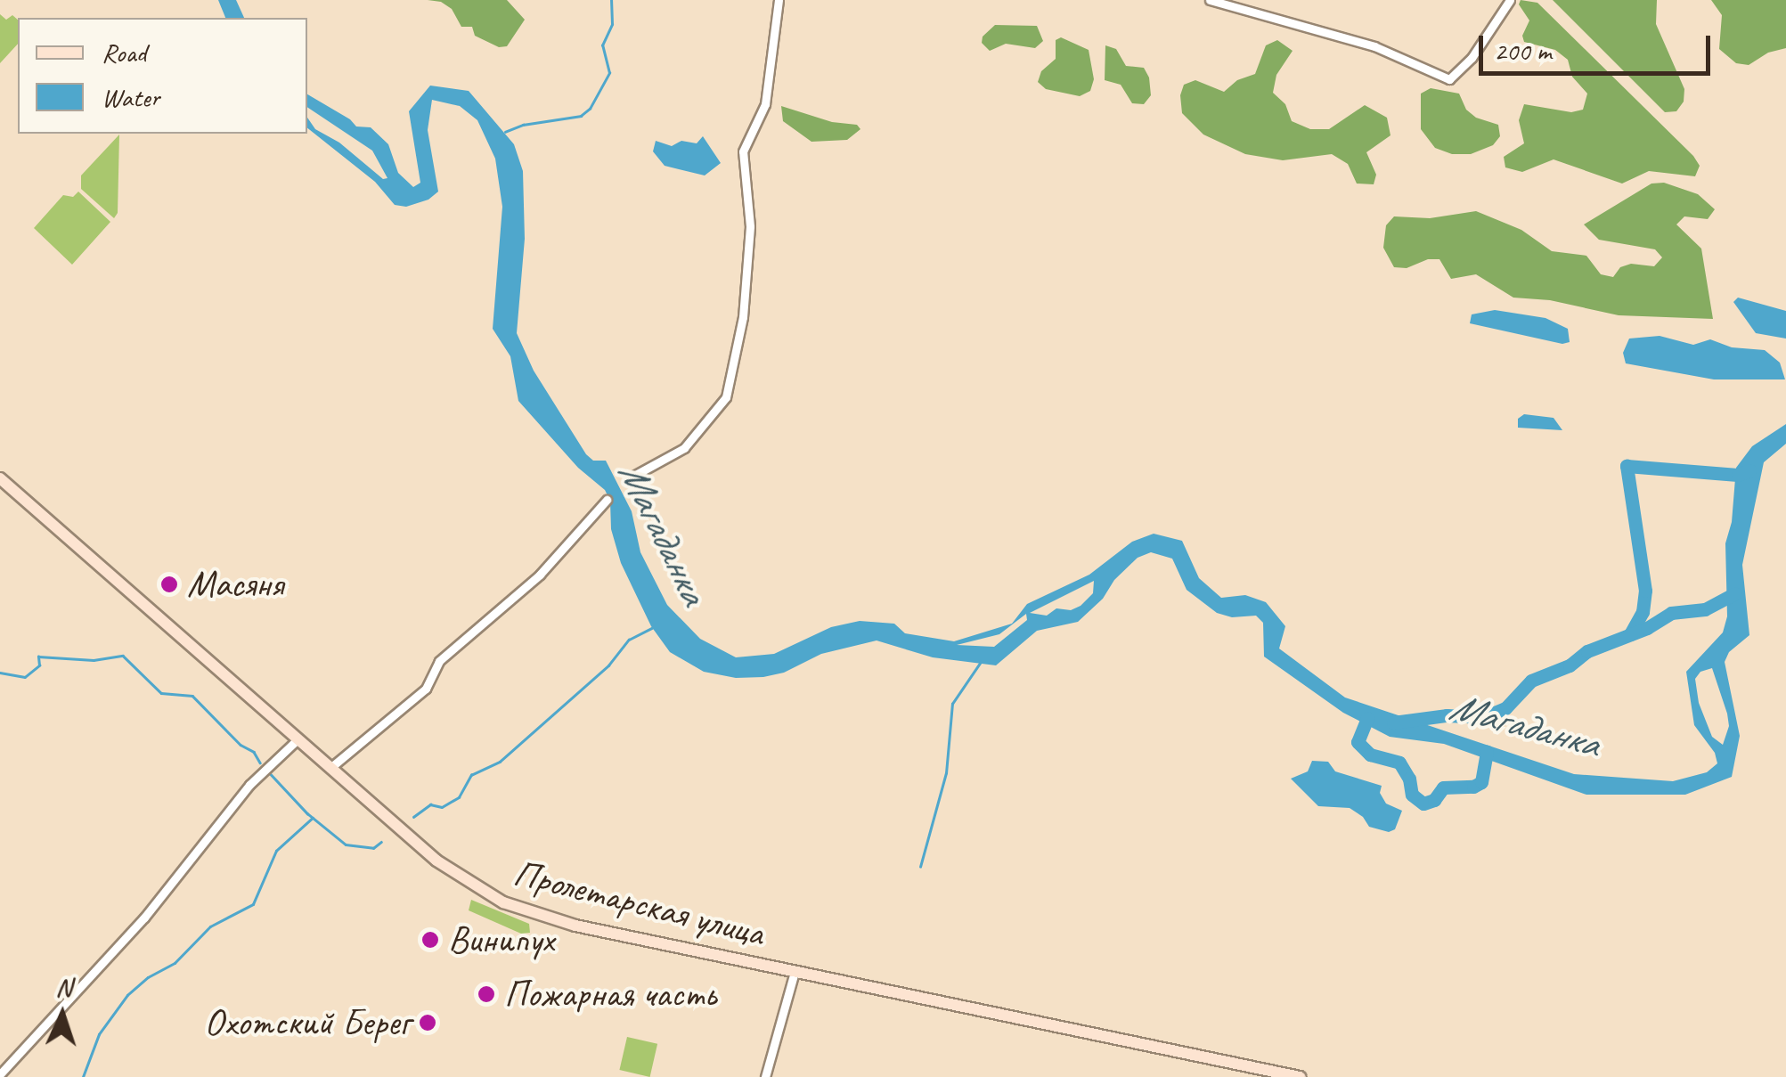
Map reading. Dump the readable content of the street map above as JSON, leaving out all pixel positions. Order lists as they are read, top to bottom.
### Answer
{
  "streets": {
    "main road": ["Пролетарская улица"]
  },
  "water": ["Магаданка"],
  "places": [
    "Масяня",
    "Винипух",
    "Пожарная часть",
    "Охотский Берег"
  ],
  "legend": ["Road", "Water"],
  "scale_bar": "200 m",
  "north": "top"
}
